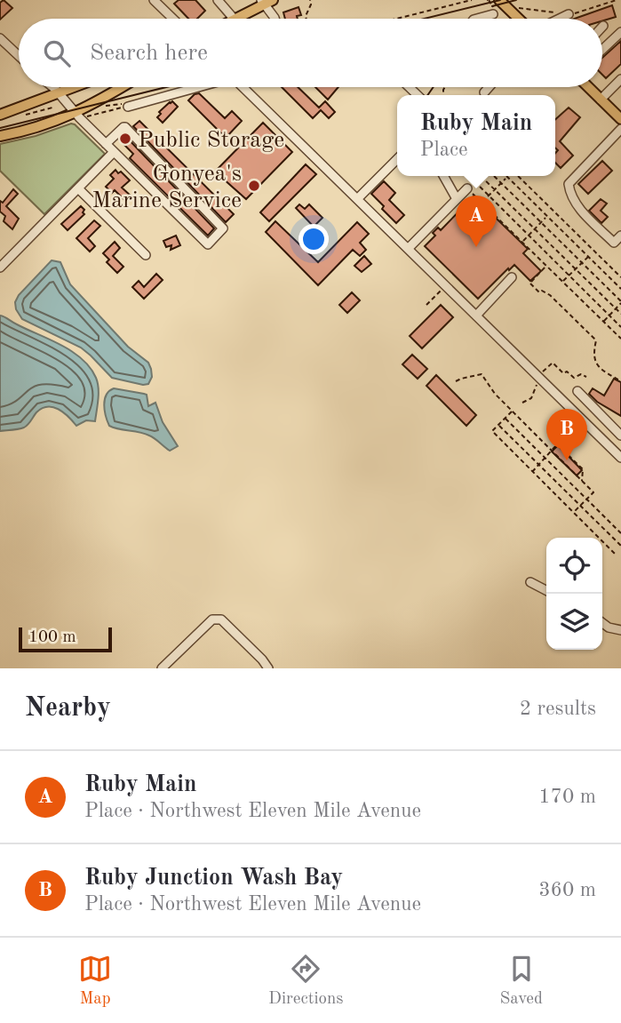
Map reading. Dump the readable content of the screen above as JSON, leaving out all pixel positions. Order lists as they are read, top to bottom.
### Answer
{
  "places": ["Public Storage", "Gonyea's Marine Service"],
  "scale_bar": "100 m",
  "page": {
    "search": "Search here",
    "popup": ["Ruby Main", "Place"],
    "pins": ["A", "B"],
    "scale": "100 m",
    "heading": ["Nearby", "2 results"],
    "list": [
      {
        "mark": "A",
        "name": "Ruby Main",
        "note": "Place · Northwest Eleven Mile Avenue",
        "value": "170 m"
      },
      {
        "mark": "B",
        "name": "Ruby Junction Wash Bay",
        "note": "Place · Northwest Eleven Mile Avenue",
        "value": "360 m"
      }
    ],
    "nav": ["Map", "Directions", "Saved"]
  }
}
